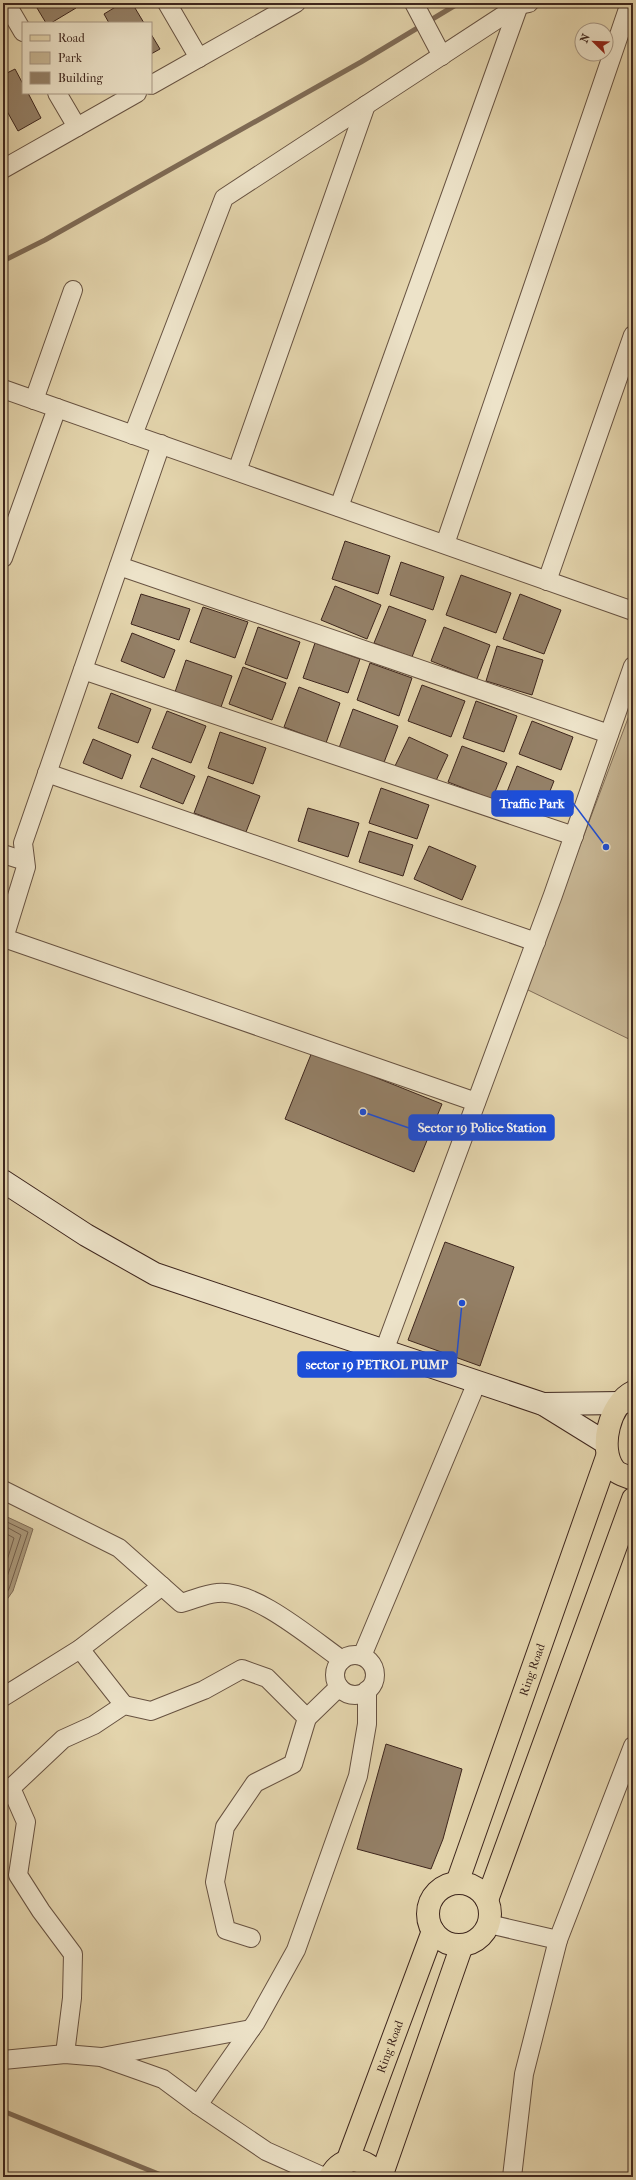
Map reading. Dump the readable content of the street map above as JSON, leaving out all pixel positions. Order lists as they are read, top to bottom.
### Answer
{
  "streets": {
    "main road": ["Ring Road"]
  },
  "places": ["Traffic Park", "Sector 19 Police Station", "sector 19 PETROL PUMP"],
  "legend": ["Road", "Park", "Building"],
  "north": "top left"
}
